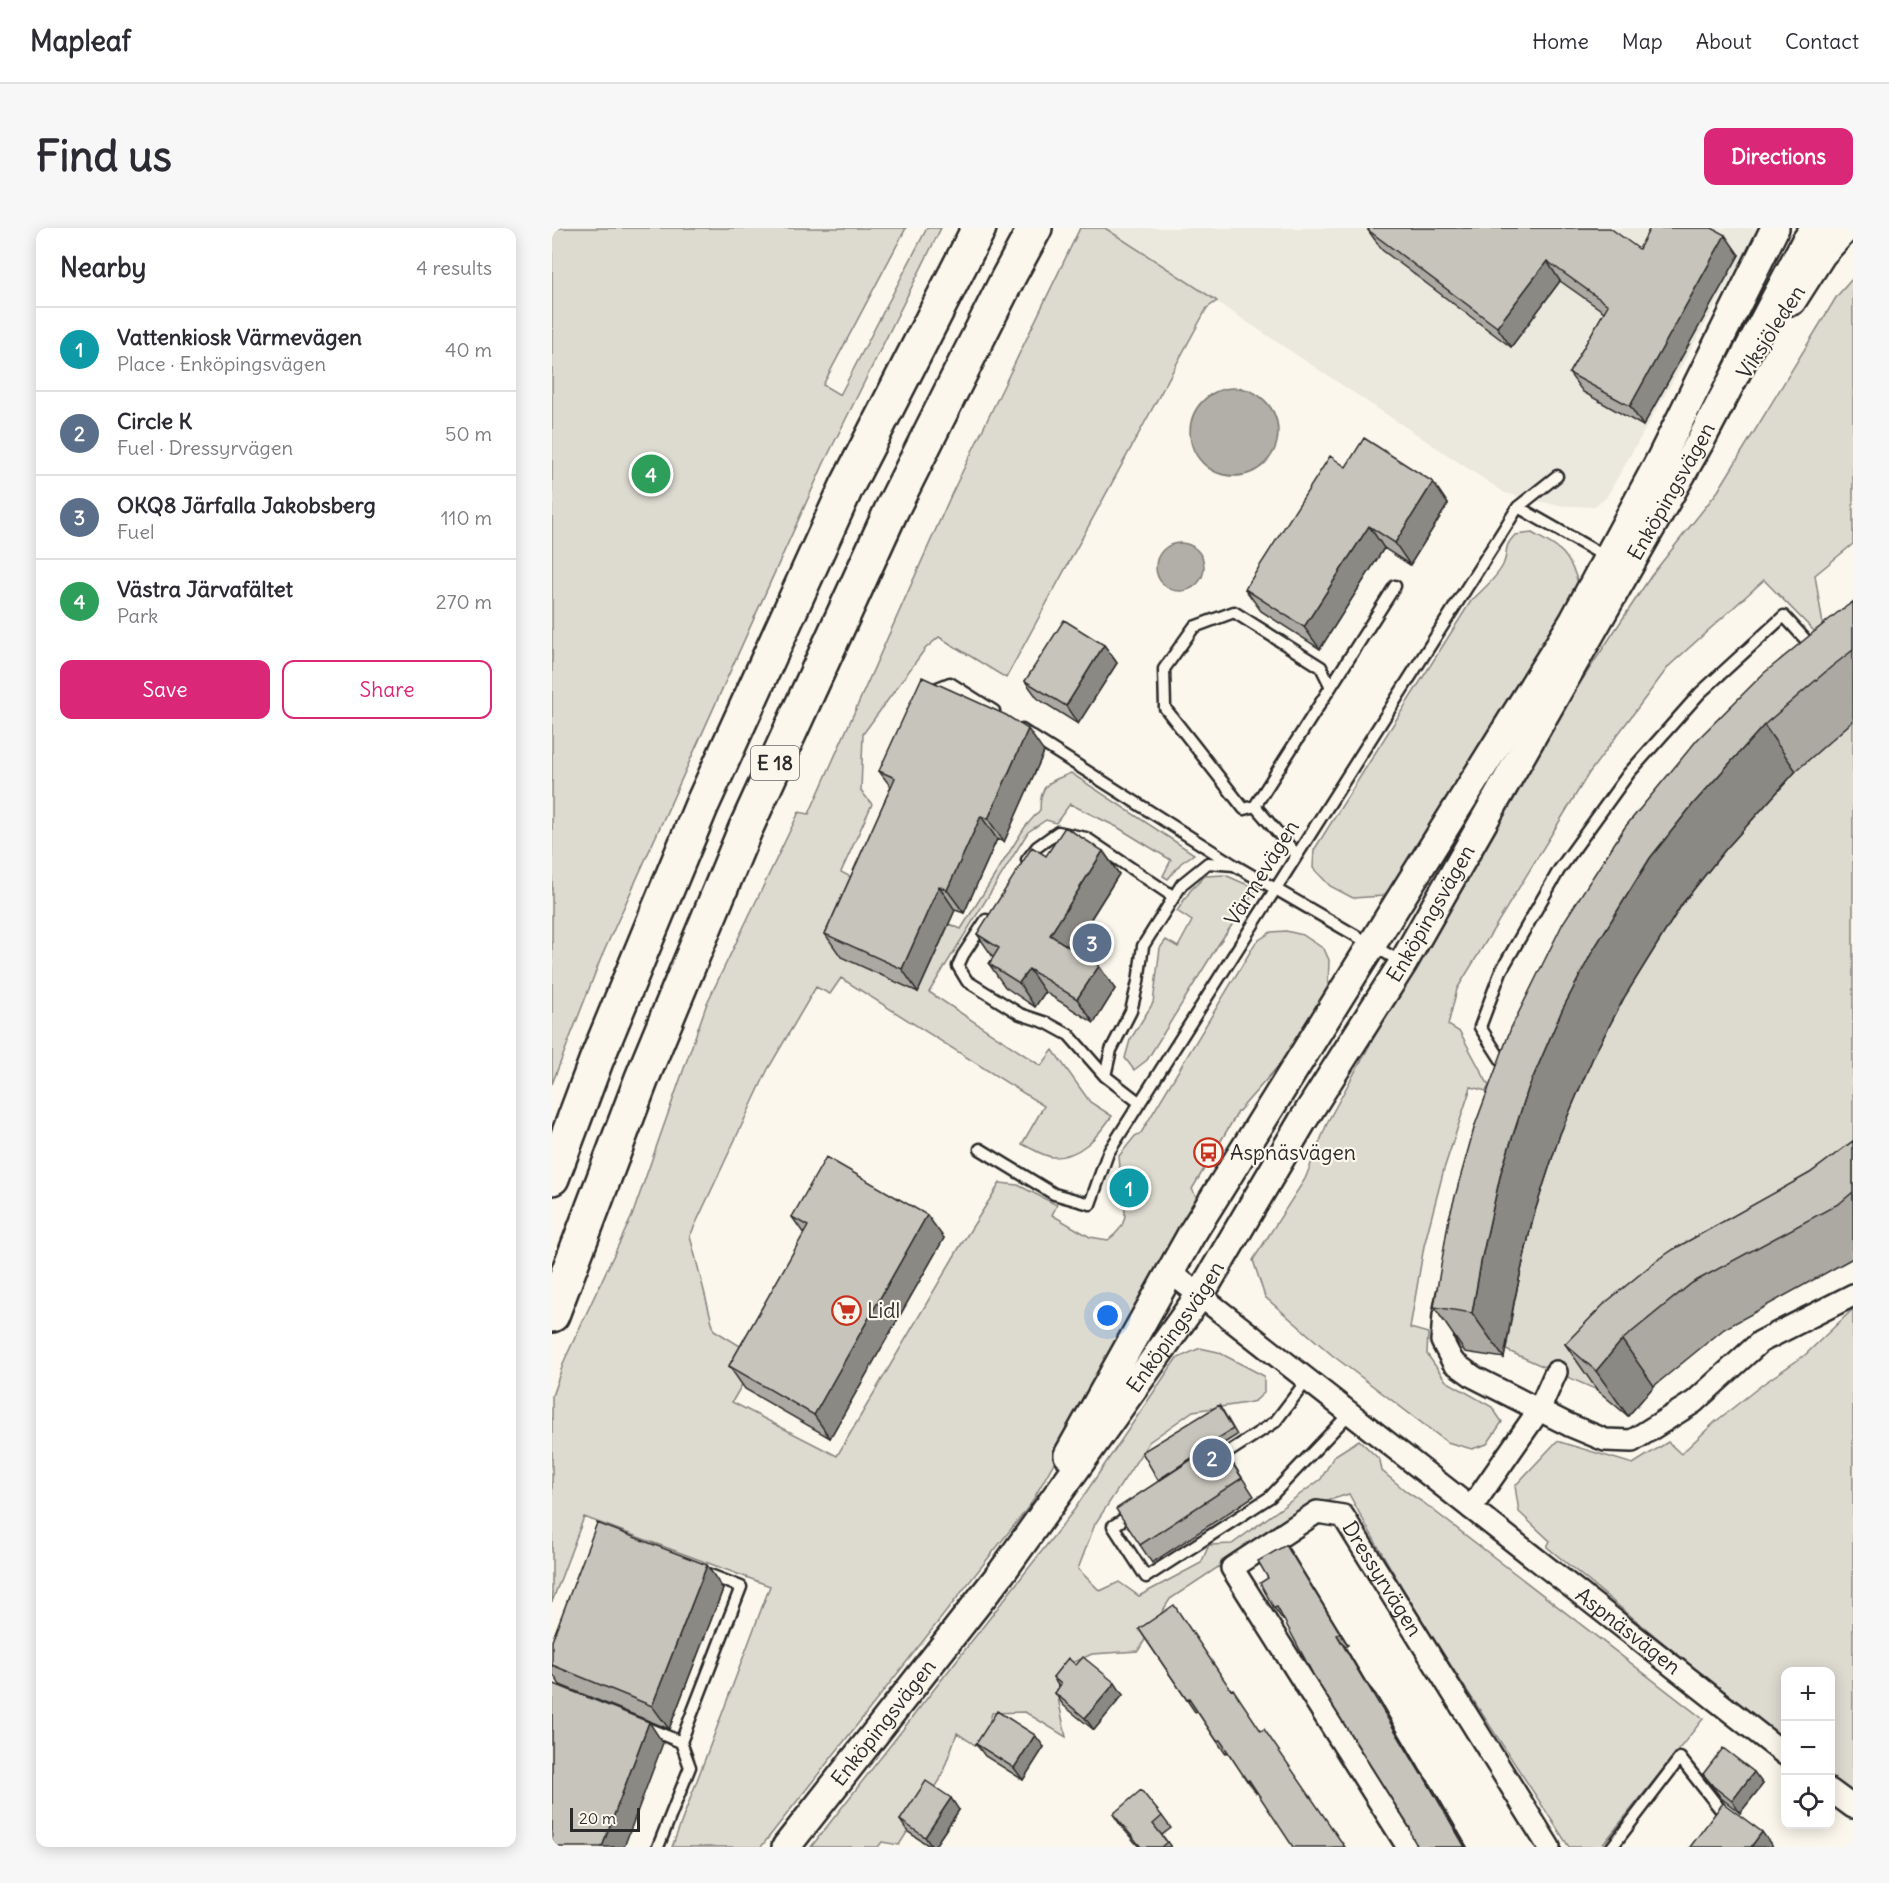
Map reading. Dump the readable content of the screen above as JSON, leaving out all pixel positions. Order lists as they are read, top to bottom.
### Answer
{
  "streets": {
    "highway": ["E 18"],
    "street": [
      "Viksjöleden",
      "Enköpingsvägen",
      "Dressyrvägen",
      "Aspnäsvägen"
    ],
    "lane": ["Värmevägen"]
  },
  "crossings": [
    ["Viksjöleden", "Enköpingsvägen"],
    ["Enköpingsvägen", "Aspnäsvägen"]
  ],
  "places": {
    "bus stop": ["Aspnäsvägen"],
    "supermarket": ["Lidl"]
  },
  "scale_bar": "20 m",
  "page": {
    "header": "Mapleaf",
    "nav": [
      "Home",
      "Map",
      "About",
      "Contact"
    ],
    "buttons": [
      "Directions",
      ["Save", "Share"]
    ],
    "title": "Find us",
    "heading": ["Nearby", "4 results"],
    "list": [
      {
        "mark": "1",
        "name": "Vattenkiosk Värmevägen",
        "note": "Place · Enköpingsvägen",
        "value": "40 m"
      },
      {
        "mark": "2",
        "name": "Circle K",
        "note": "Fuel · Dressyrvägen",
        "value": "50 m"
      },
      {
        "mark": "3",
        "name": "OKQ8 Järfalla Jakobsberg",
        "note": "Fuel",
        "value": "110 m"
      },
      {
        "mark": "4",
        "name": "Västra Järvafältet",
        "note": "Park",
        "value": "270 m"
      }
    ],
    "pins": [
      "4",
      "3",
      "1",
      "2"
    ],
    "map_buttons": ["+", "−"],
    "scale": "20 m"
  }
}
